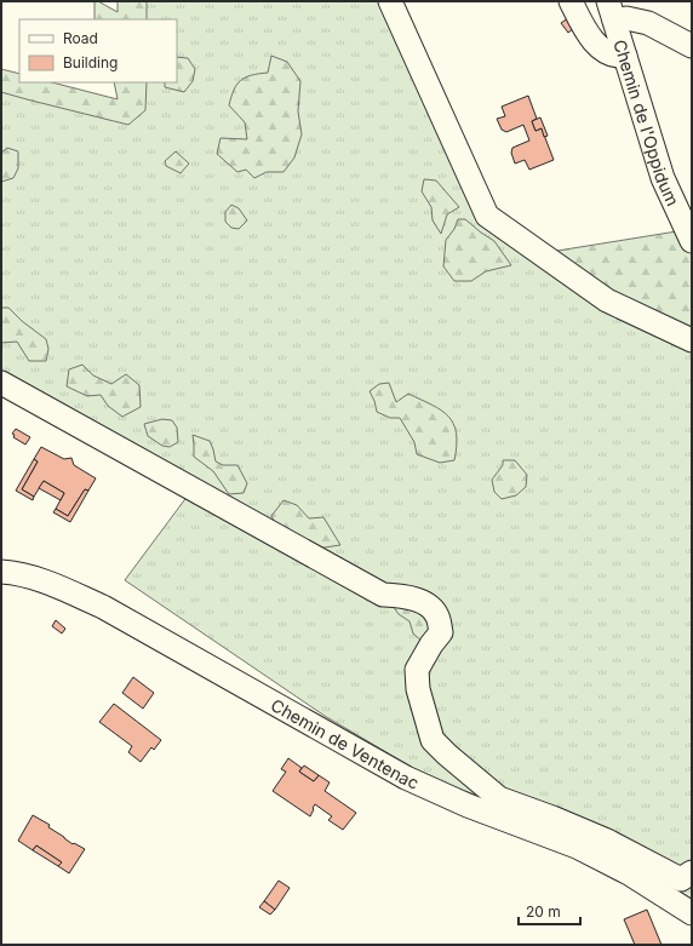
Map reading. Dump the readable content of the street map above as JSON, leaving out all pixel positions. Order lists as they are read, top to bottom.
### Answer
{
  "streets": {
    "street": ["Chemin de l'Oppidum", "Chemin de Ventenac"]
  },
  "legend": ["Road", "Building"],
  "scale_bar": "20 m"
}
